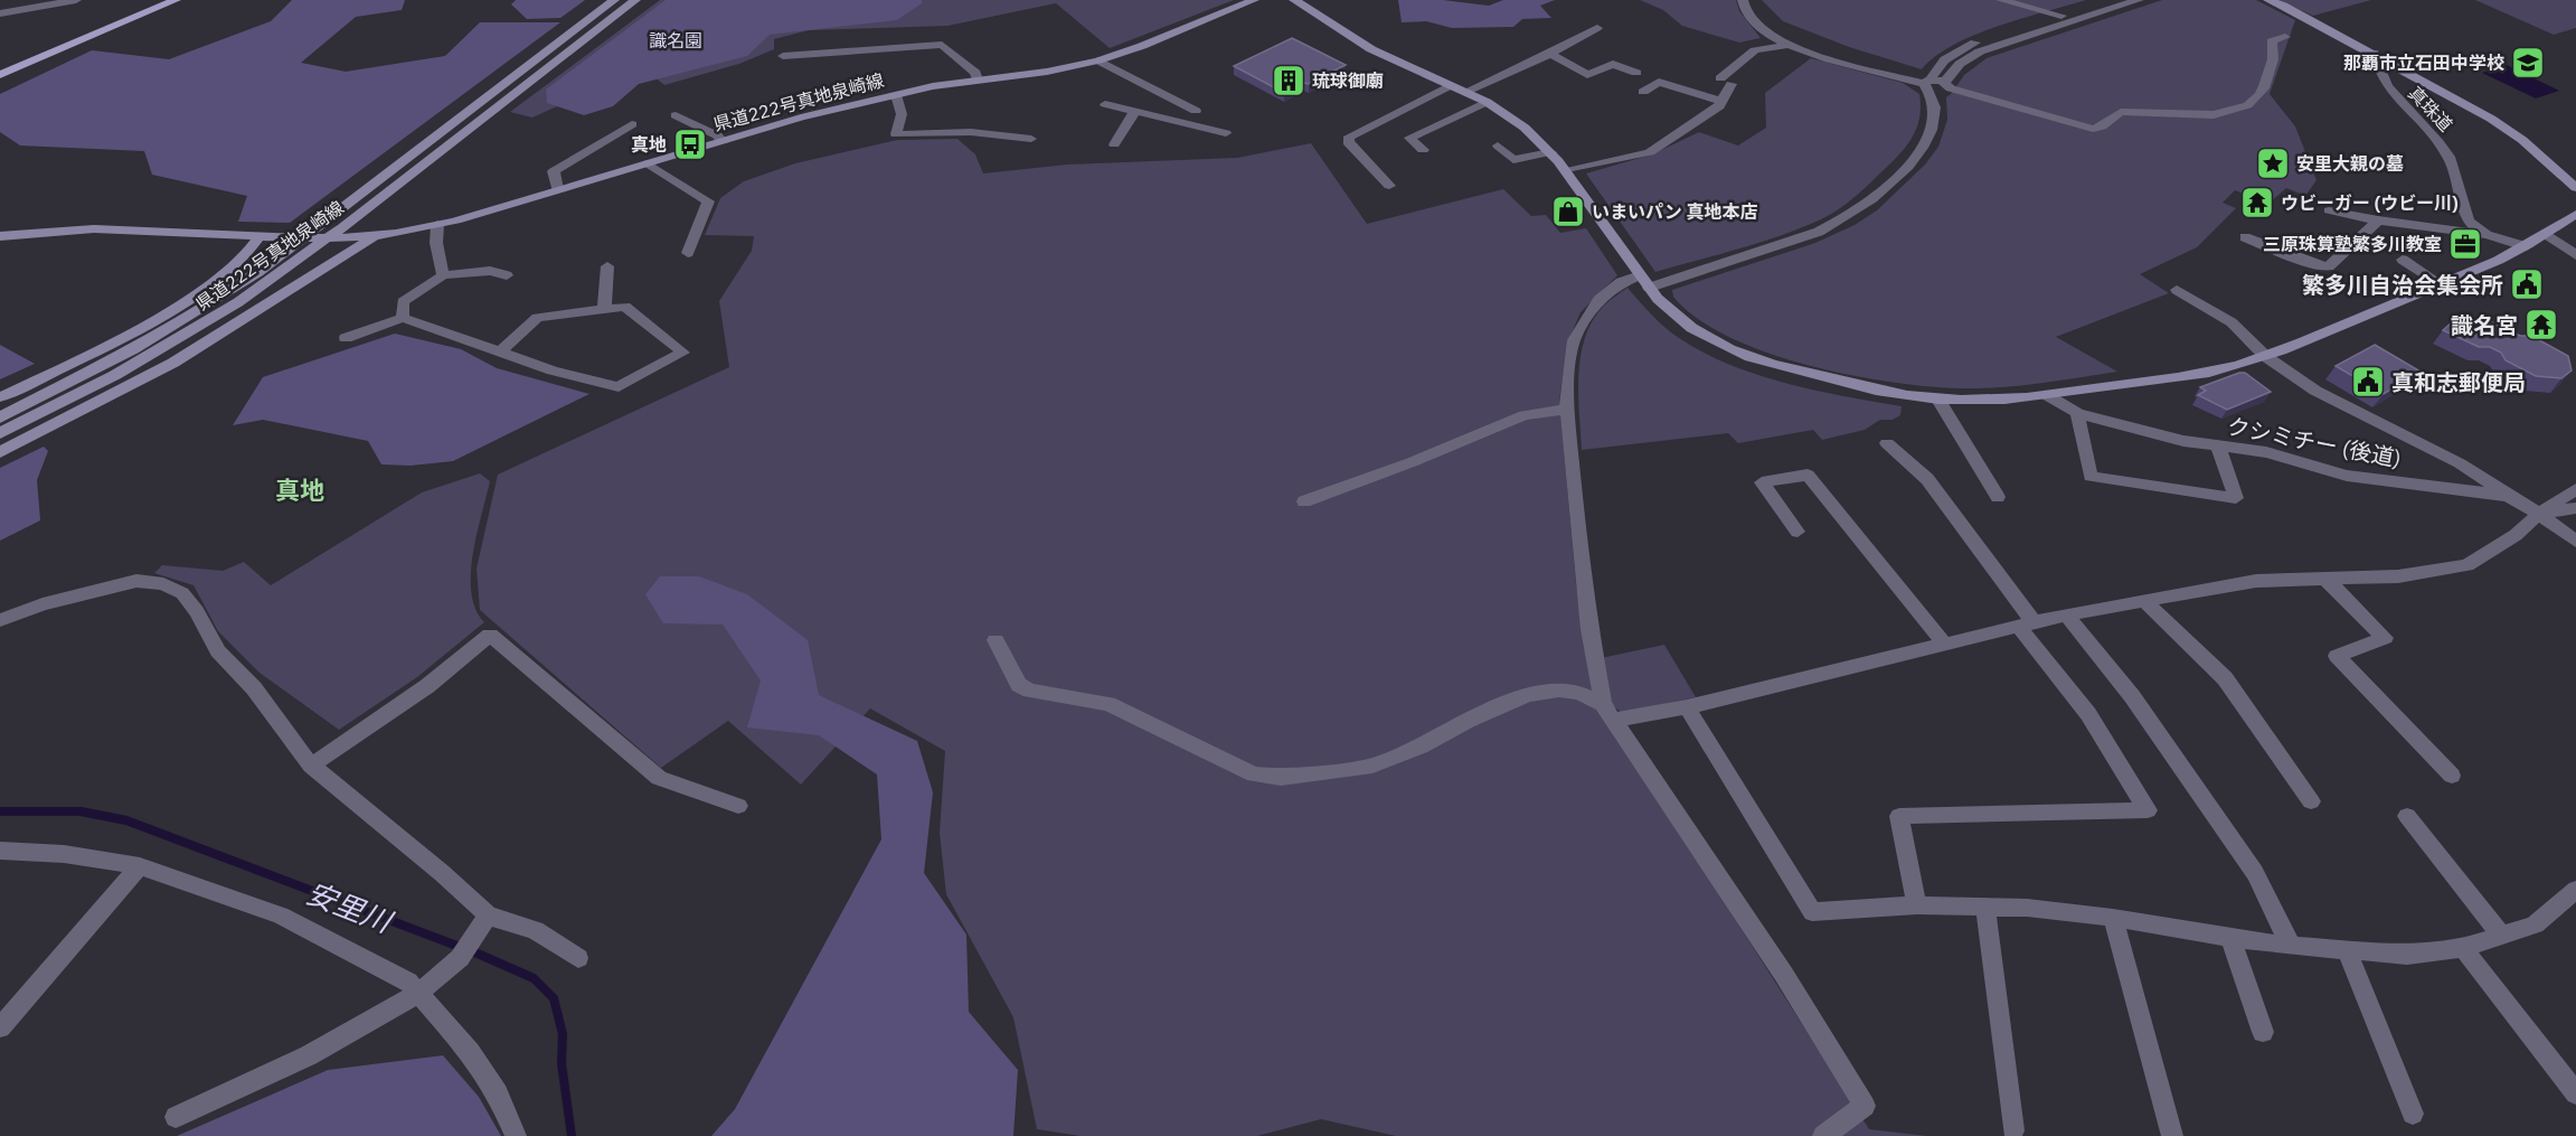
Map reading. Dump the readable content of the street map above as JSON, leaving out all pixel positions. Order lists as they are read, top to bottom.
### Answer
{
  "streets": {
    "main road": ["県道222号真地泉崎線"],
    "street": ["真珠道", "クシミチー (後道)"]
  },
  "districts": ["真地"],
  "water": ["安里川"],
  "parks": ["識名園"],
  "places": {
    "school or university": ["那覇市立石田中学校"],
    "building": ["琉球御廟"],
    "bus stop": ["真地"],
    "place": ["安里大親の墓"],
    "temple": ["ウビーガー (ウビー川)", "識名宮"],
    "shop": ["いまいパン 真地本店"],
    "office": ["三原珠算塾繁多川教室"],
    "public building": ["繁多川自治会集会所", "真和志郵便局"]
  }
}
